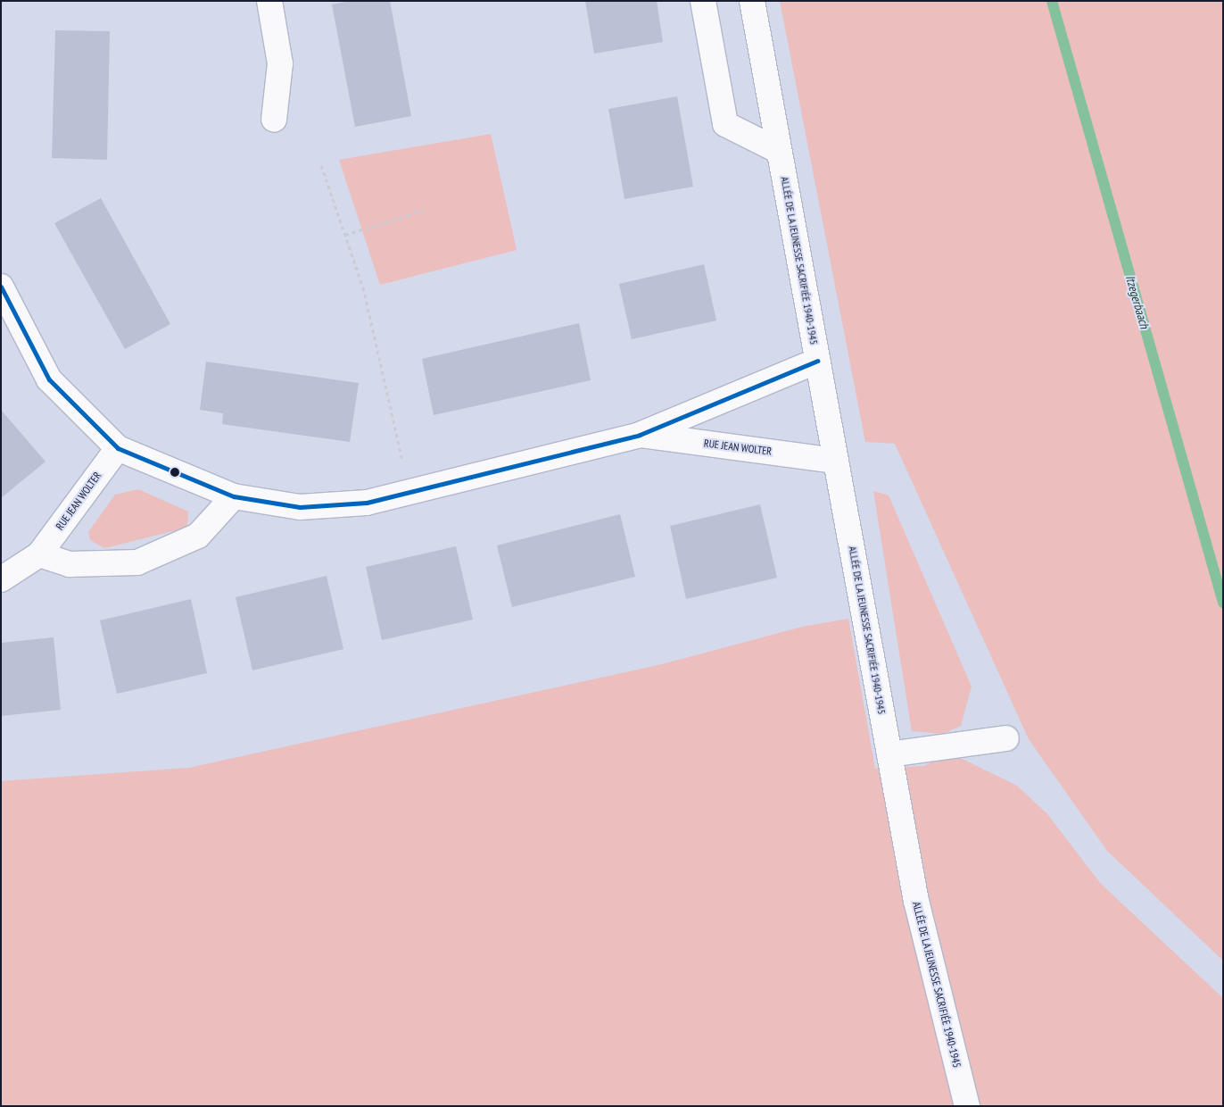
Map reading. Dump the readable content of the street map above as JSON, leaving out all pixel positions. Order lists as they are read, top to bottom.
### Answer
{
  "streets": {
    "street": ["ALLÉE DE LA JEUNESSE SACRIFIÉE 1940-1945", "RUE JEAN WOLTER"]
  },
  "crossings": [
    ["ALLÉE DE LA JEUNESSE SACRIFIÉE 1940-1945", "RUE JEAN WOLTER"]
  ],
  "water": ["Itzegerbaach"]
}
